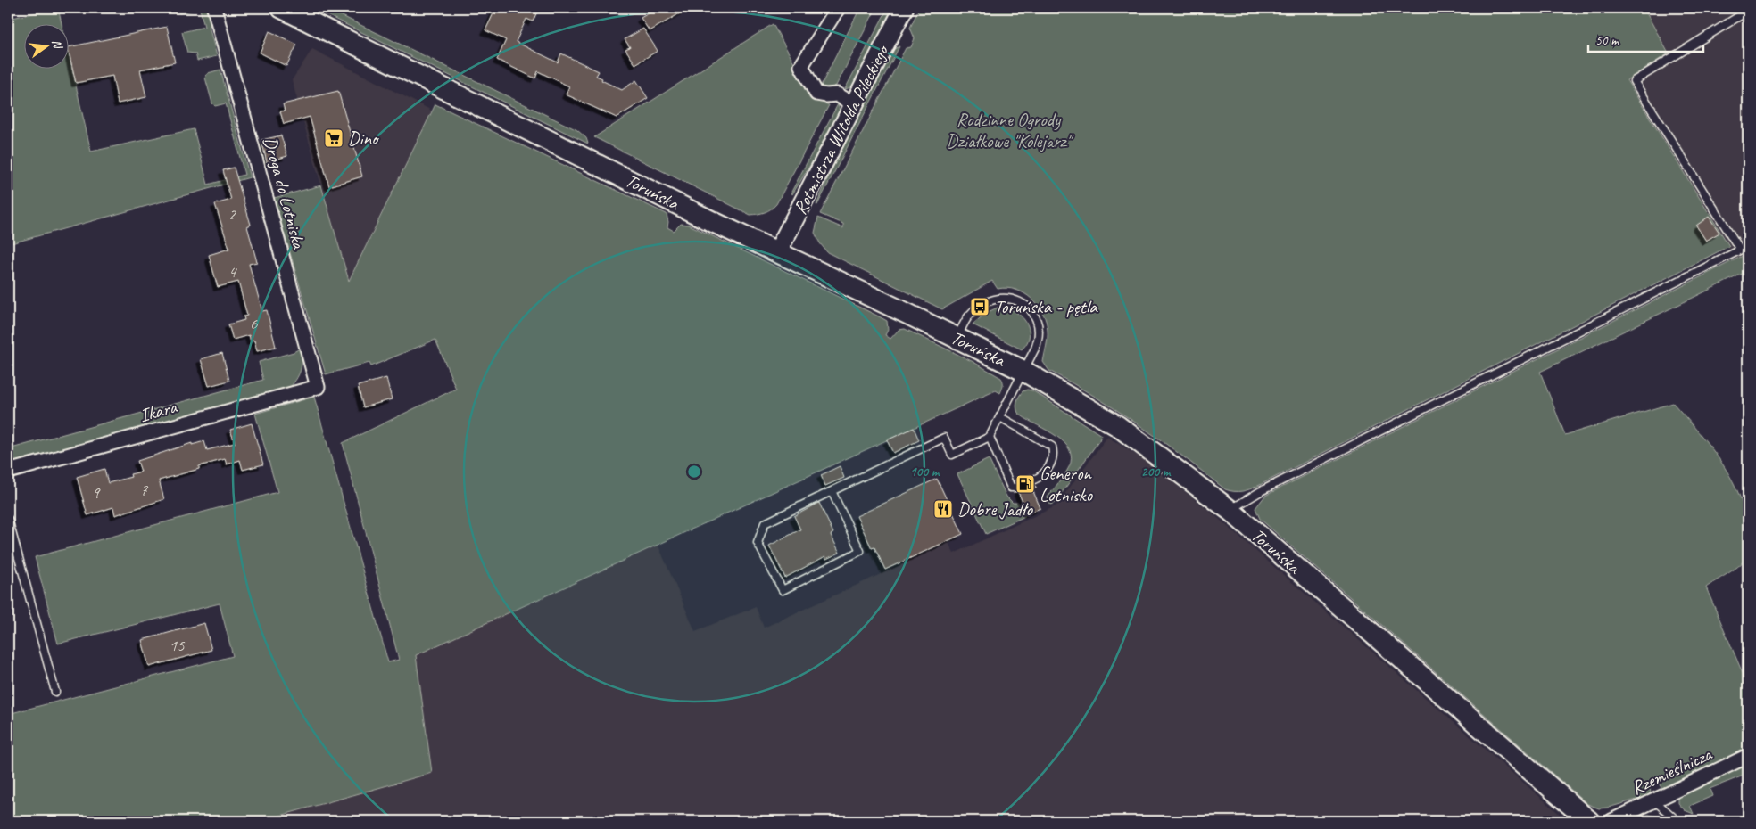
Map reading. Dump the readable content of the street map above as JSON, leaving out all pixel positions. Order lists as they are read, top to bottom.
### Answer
{
  "streets": {
    "main road": ["Toruńska"],
    "street": [
      "Rotmistrza Witolda Pileckiego",
      "Droga do Lotniska",
      "Ikara",
      "Rzemieślnicza"
    ]
  },
  "crossings": [
    ["Rotmistrza Witolda Pileckiego", "Toruńska"],
    ["Droga do Lotniska", "Ikara"]
  ],
  "parks": ["Rodzinne Ogrody Działkowe \"Kolejarz\""],
  "places": {
    "supermarket": ["Dino"],
    "bus stop": ["Toruńska - pętla"],
    "fuel station": ["Generon Lotnisko"],
    "restaurant": ["Dobre Jadło"]
  },
  "house_numbers": [
    "2",
    "4",
    "6",
    "7",
    "9",
    "15"
  ],
  "scale_bar": "50 m",
  "north": "right",
  "rings": ["100 m", "200 m"]
}
